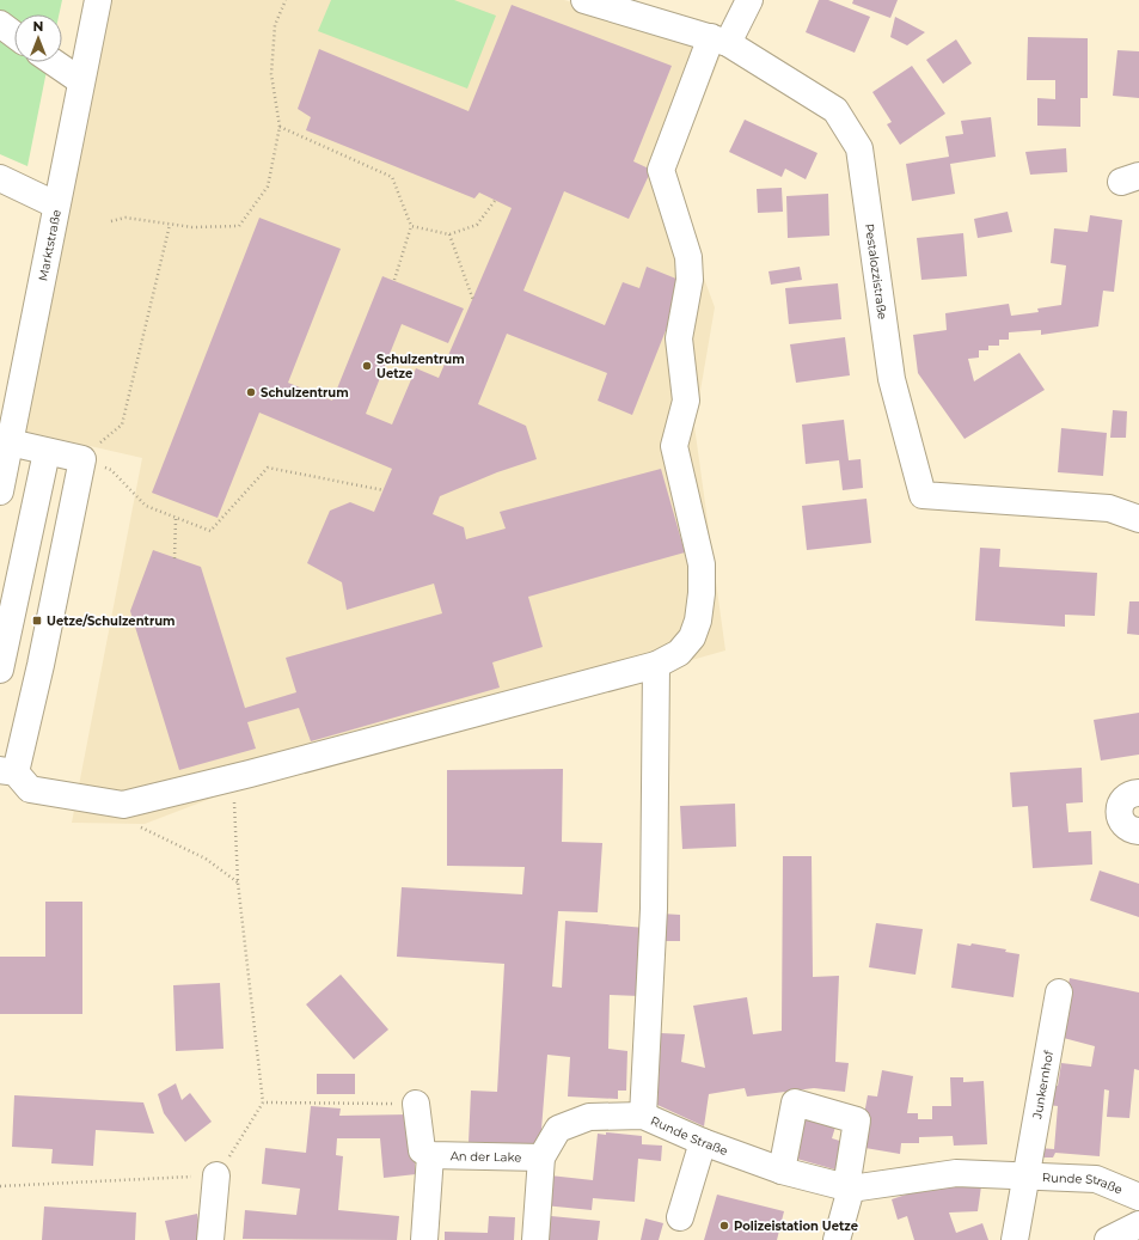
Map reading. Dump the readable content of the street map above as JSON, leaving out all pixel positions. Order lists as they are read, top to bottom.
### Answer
{
  "streets": {
    "street": [
      "Marktstraße",
      "Pestalozzistraße",
      "Junkernhof",
      "Runde Straße",
      "An der Lake"
    ]
  },
  "crossings": [
    ["Junkernhof", "Runde Straße"],
    ["Runde Straße", "An der Lake"]
  ],
  "places": {
    "other": ["Schulzentrum Uetze", "Schulzentrum", "Polizeistation Uetze"],
    "transit": ["Uetze/Schulzentrum"]
  },
  "north": "top"
}
